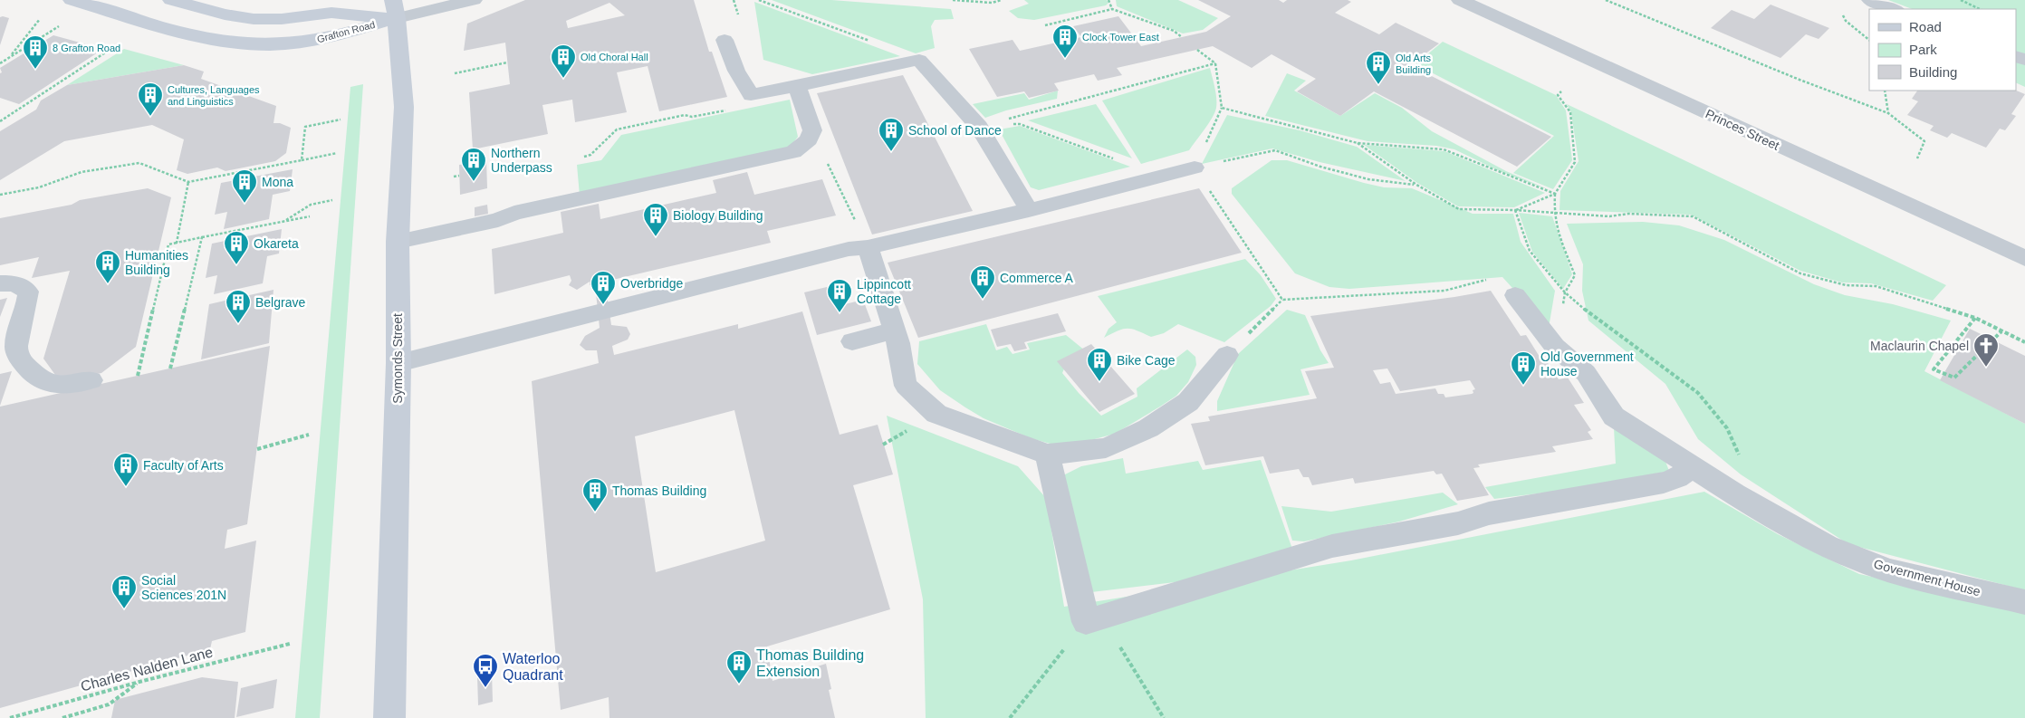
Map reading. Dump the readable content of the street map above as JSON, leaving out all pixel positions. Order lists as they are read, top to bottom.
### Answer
{
  "streets": {
    "main road": ["Grafton Road", "Symonds Street"],
    "street": ["Princes Street"],
    "lane": ["Government House"],
    "path": ["Charles Nalden Lane"]
  },
  "crossings": [
    ["Grafton Road", "Symonds Street"]
  ],
  "places": {
    "building": [
      "Clock Tower East",
      "8 Grafton Road",
      "Old Choral Hall",
      "Old Arts Building",
      "Cultures, Languages and Linguistics",
      "School of Dance",
      "Northern Underpass",
      "Mona",
      "Biology Building",
      "Okareta",
      "Humanities Building",
      "Commerce A",
      "Overbridge",
      "Lippincott Cottage",
      "Belgrave",
      "Bike Cage",
      "Old Government House",
      "Faculty of Arts",
      "Thomas Building",
      "Social Sciences 201N",
      "Thomas Building Extension"
    ],
    "church": ["Maclaurin Chapel"],
    "bus stop": ["Waterloo Quadrant"]
  },
  "legend": ["Road", "Park", "Building"]
}
